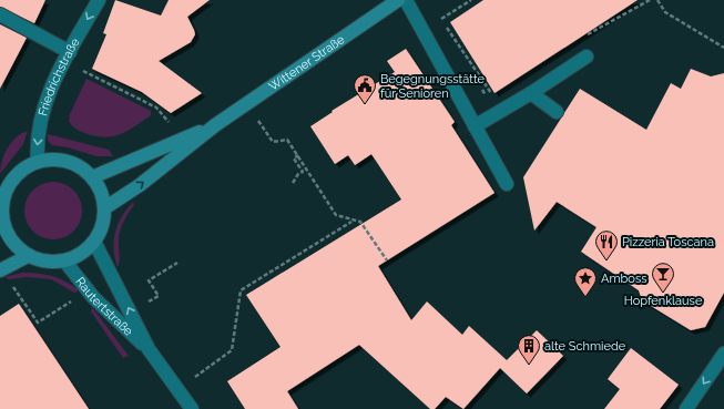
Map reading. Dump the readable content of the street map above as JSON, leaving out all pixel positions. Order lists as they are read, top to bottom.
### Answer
{
  "streets": {
    "main road": ["Wittener Straße"],
    "street": ["Friedrichstraße", "Rautertstraße"]
  },
  "crossings": [
    ["Wittener Straße", "Friedrichstraße"],
    ["Wittener Straße", "Rautertstraße"],
    ["Friedrichstraße", "Rautertstraße"]
  ],
  "one_way": ["Friedrichstraße"],
  "places": {
    "public building": ["Begegnungsstätte für Senioren"],
    "restaurant": ["Pizzeria Toscana"],
    "bar": ["Hopfenklause"],
    "place": ["Amboss"],
    "building": ["alte Schmiede"]
  }
}
